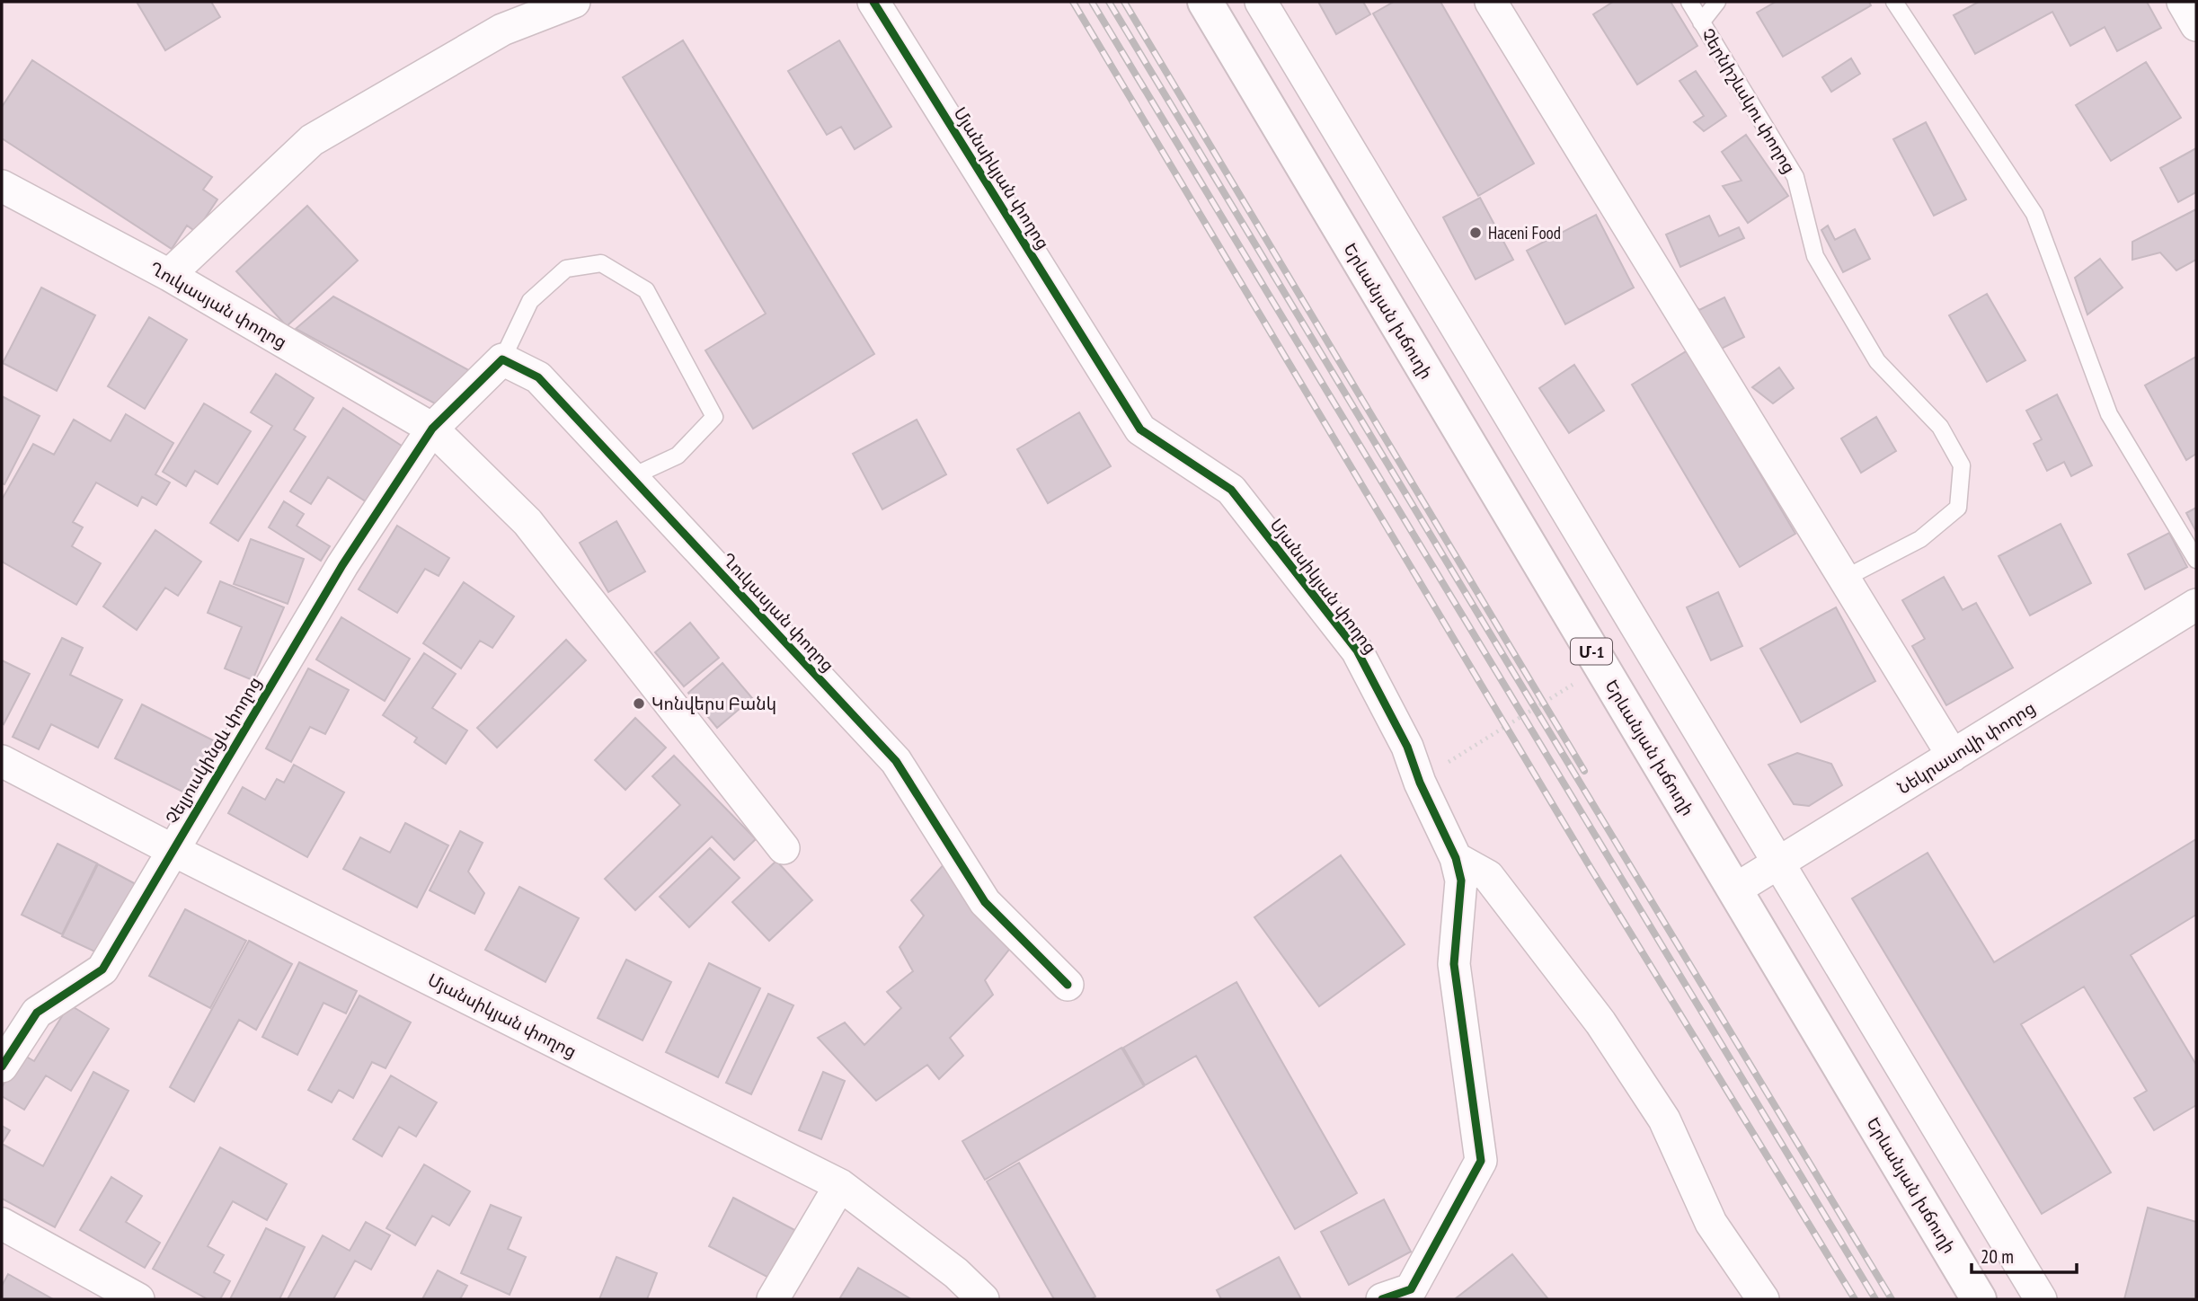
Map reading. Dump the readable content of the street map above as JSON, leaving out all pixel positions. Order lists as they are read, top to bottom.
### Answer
{
  "streets": {
    "highway": ["Երևանյան խճուղի", "Մ-1"],
    "street": [
      "Մյանսիկյան փողոց",
      "Ղուկասյան փողոց",
      "Նեկրասովի փողոց",
      "Չելյուսկինցև փողոց"
    ],
    "lane": ["Չերնիշևսկու փողոց"]
  },
  "crossings": [
    ["Մյանսիկյան փողոց", "Չելյուսկինցև փողոց"],
    ["Ղուկասյան փողոց", "Չելյուսկինցև փողոց"],
    ["Երևանյան խճուղի", "Նեկրասովի փողոց"]
  ],
  "places": ["Haceni Food", "Կոնվերս Բանկ"],
  "scale_bar": "20 m"
}
